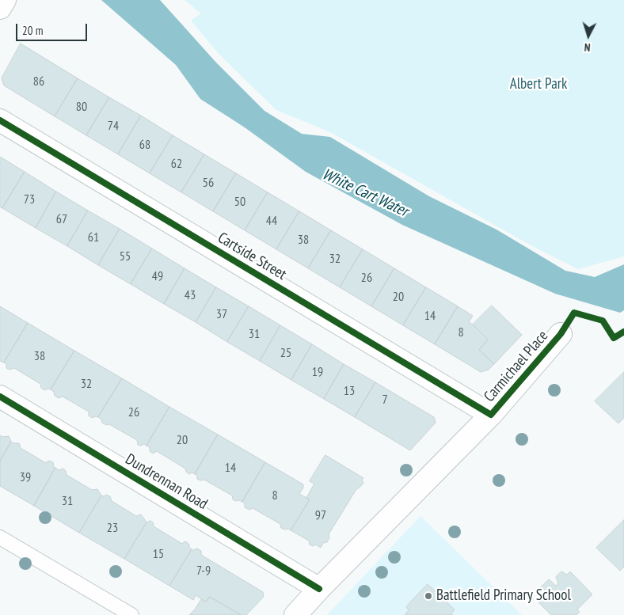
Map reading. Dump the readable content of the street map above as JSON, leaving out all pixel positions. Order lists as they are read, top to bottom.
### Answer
{
  "streets": {
    "street": ["Cartside Street", "Carmichael Place", "Dundrennan Road"]
  },
  "crossings": [
    ["Cartside Street", "Carmichael Place"],
    ["Carmichael Place", "Dundrennan Road"]
  ],
  "water": ["White Cart Water"],
  "parks": ["Albert Park"],
  "places": ["Battlefield Primary School"],
  "house_numbers": [
    "86",
    "80",
    "74",
    "68",
    "62",
    "56",
    "73",
    "50",
    "67",
    "44",
    "61",
    "38",
    "55",
    "32",
    "49",
    "26",
    "43",
    "20",
    "37",
    "14",
    "8",
    "31",
    "25",
    "38",
    "19",
    "32",
    "13",
    "7",
    "26",
    "20",
    "14",
    "39",
    "8",
    "31",
    "97",
    "23",
    "15",
    "7-9"
  ],
  "scale_bar": "20 m",
  "north": "bottom"
}
